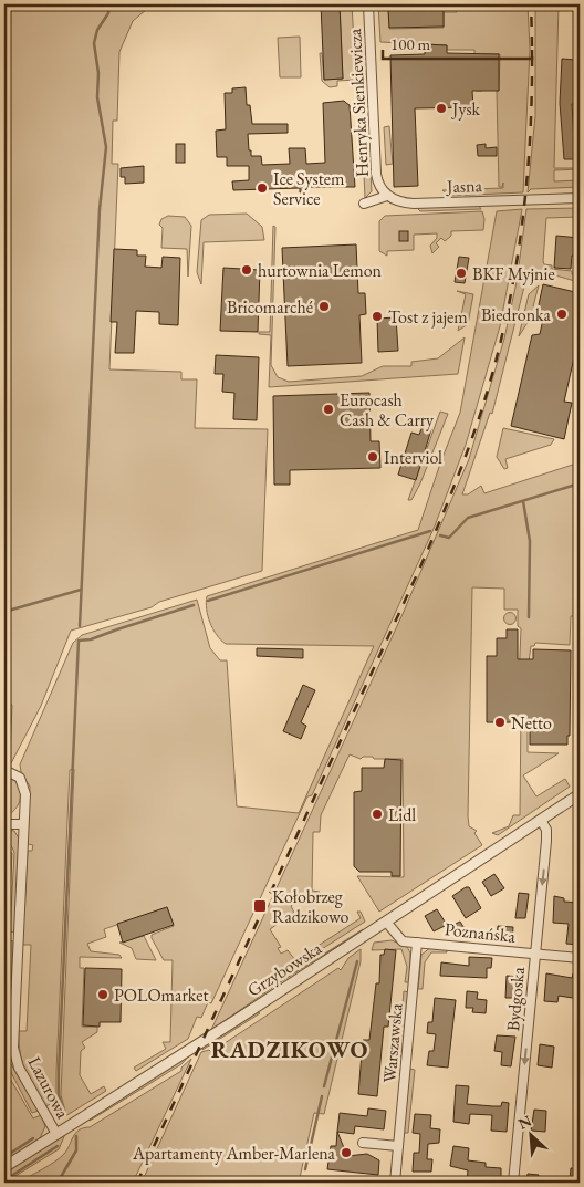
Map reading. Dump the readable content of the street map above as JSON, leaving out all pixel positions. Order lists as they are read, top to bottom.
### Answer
{
  "streets": {
    "street": [
      "Henryka Sienkiewicza",
      "Jasna",
      "Poznańska",
      "Grzybowska",
      "Bydgoska",
      "Warszawska",
      "Lazurowa"
    ]
  },
  "crossings": [
    ["Henryka Sienkiewicza", "Jasna"],
    ["Poznańska", "Grzybowska"],
    ["Poznańska", "Bydgoska"],
    ["Poznańska", "Warszawska"],
    ["Grzybowska", "Bydgoska"],
    ["Grzybowska", "Lazurowa"]
  ],
  "one_way": ["Bydgoska"],
  "districts": ["RADZIKOWO"],
  "places": {
    "other": [
      "Jysk",
      "Ice System Service",
      "hurtownia Lemon",
      "BKF Myjnie",
      "Bricomarché",
      "Biedronka",
      "Tost z jajem",
      "Eurocash Cash & Carry",
      "Interviol",
      "Netto",
      "Lidl",
      "POLOmarket",
      "Apartamenty Amber-Marlena"
    ],
    "transit": ["Kołobrzeg Radzikowo"]
  },
  "scale_bar": "100 m",
  "north": "top left"
}
